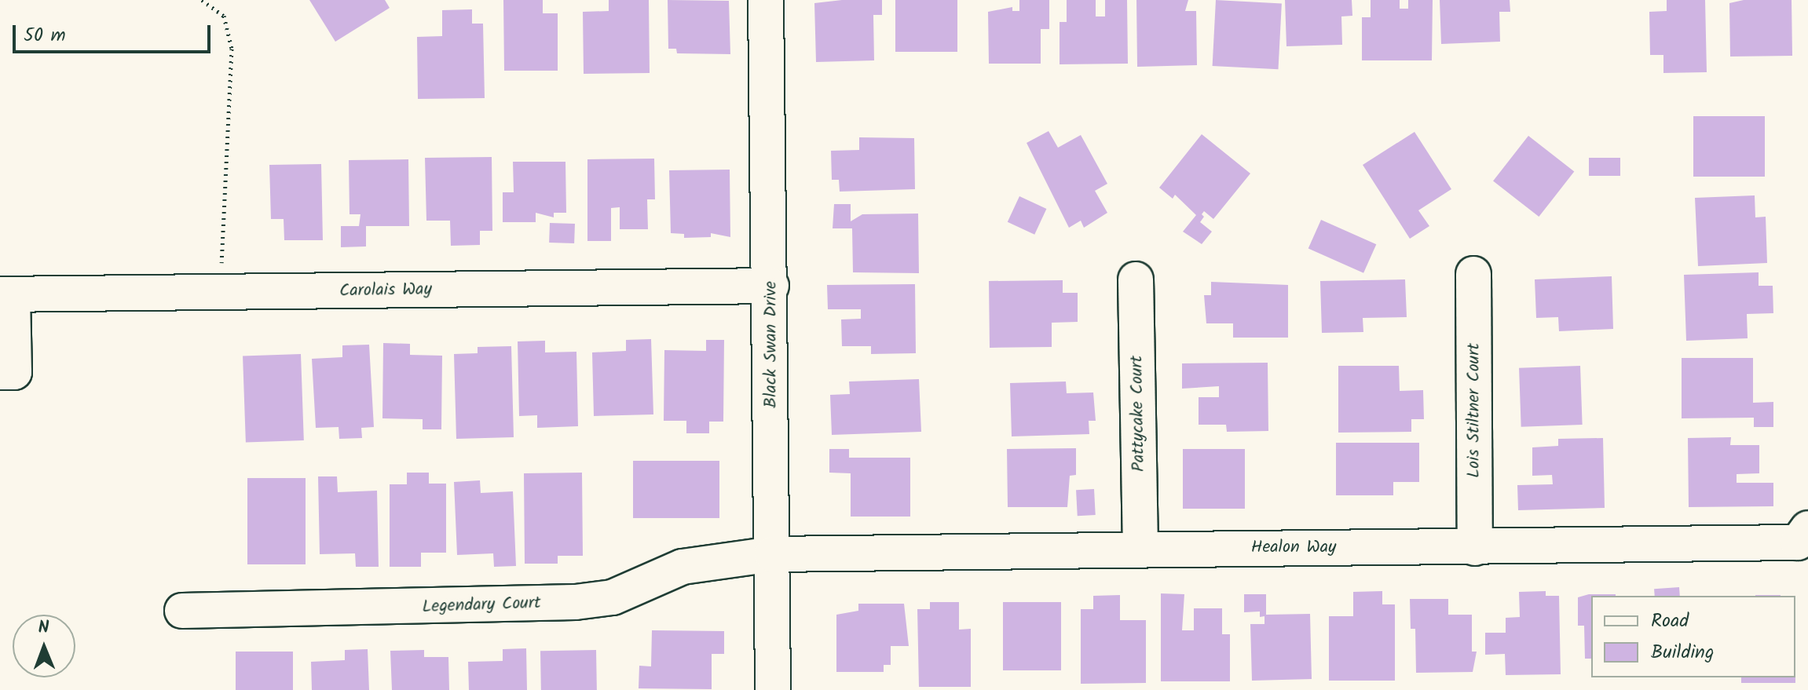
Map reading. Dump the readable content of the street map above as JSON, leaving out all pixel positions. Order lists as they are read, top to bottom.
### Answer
{
  "streets": {
    "street": [
      "Carolais Way",
      "Black Swan Drive",
      "Lois Stiltner Court",
      "Pattycake Court",
      "Healon Way",
      "Legendary Court"
    ]
  },
  "crossings": [
    ["Carolais Way", "Black Swan Drive"],
    ["Black Swan Drive", "Healon Way"],
    ["Black Swan Drive", "Legendary Court"],
    ["Lois Stiltner Court", "Healon Way"],
    ["Pattycake Court", "Healon Way"],
    ["Healon Way", "Legendary Court"]
  ],
  "legend": ["Road", "Building"],
  "scale_bar": "50 m",
  "north": "top"
}
